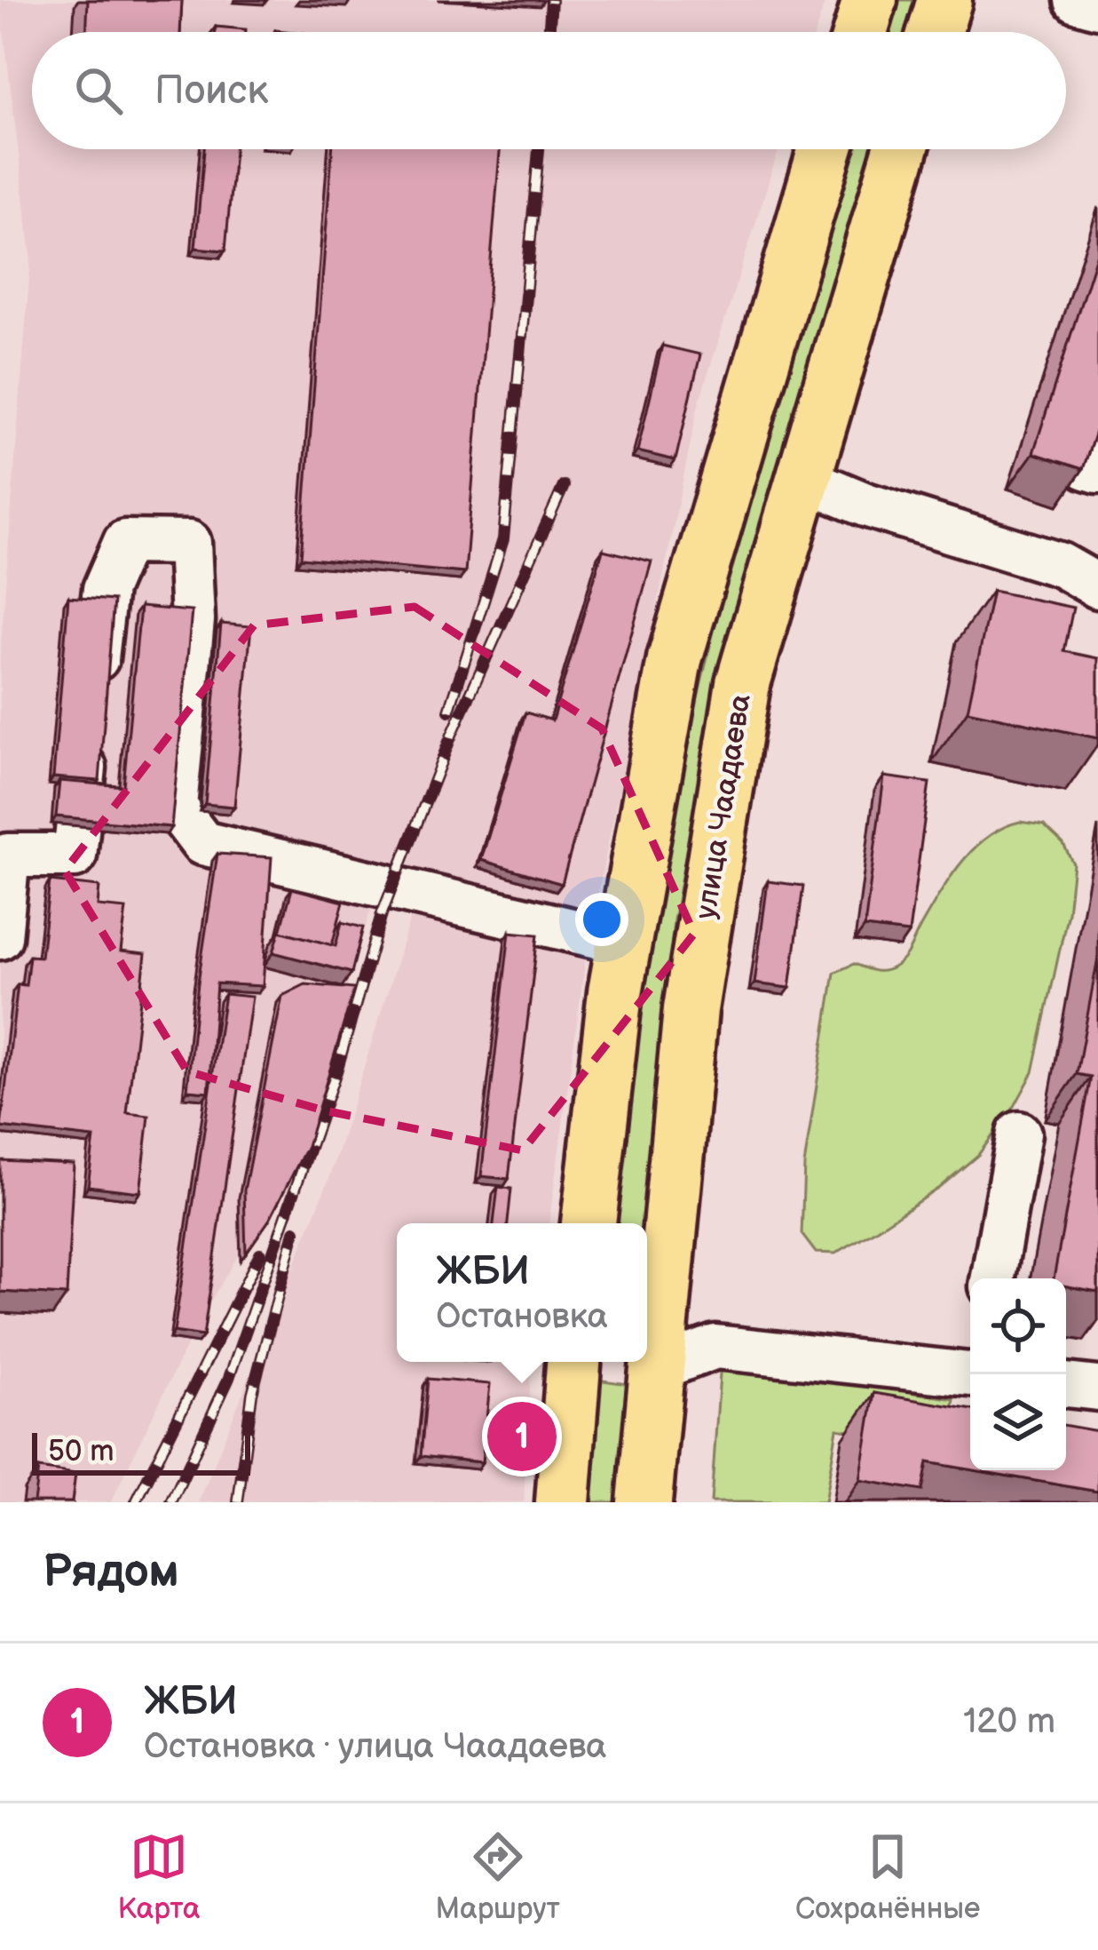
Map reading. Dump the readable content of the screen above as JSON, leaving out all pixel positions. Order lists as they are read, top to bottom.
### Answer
{
  "streets": {
    "main road": ["улица Чаадаева"]
  },
  "scale_bar": "50 m",
  "page": {
    "search": "Поиск",
    "popup": ["ЖБИ", "Остановка"],
    "pins": "1",
    "scale": "50 m",
    "heading": "Рядом",
    "list": [
      {
        "mark": "1",
        "name": "ЖБИ",
        "note": "Остановка · улица Чаадаева",
        "value": "120 m"
      }
    ],
    "nav": ["Карта", "Маршрут", "Сохранённые"]
  }
}
